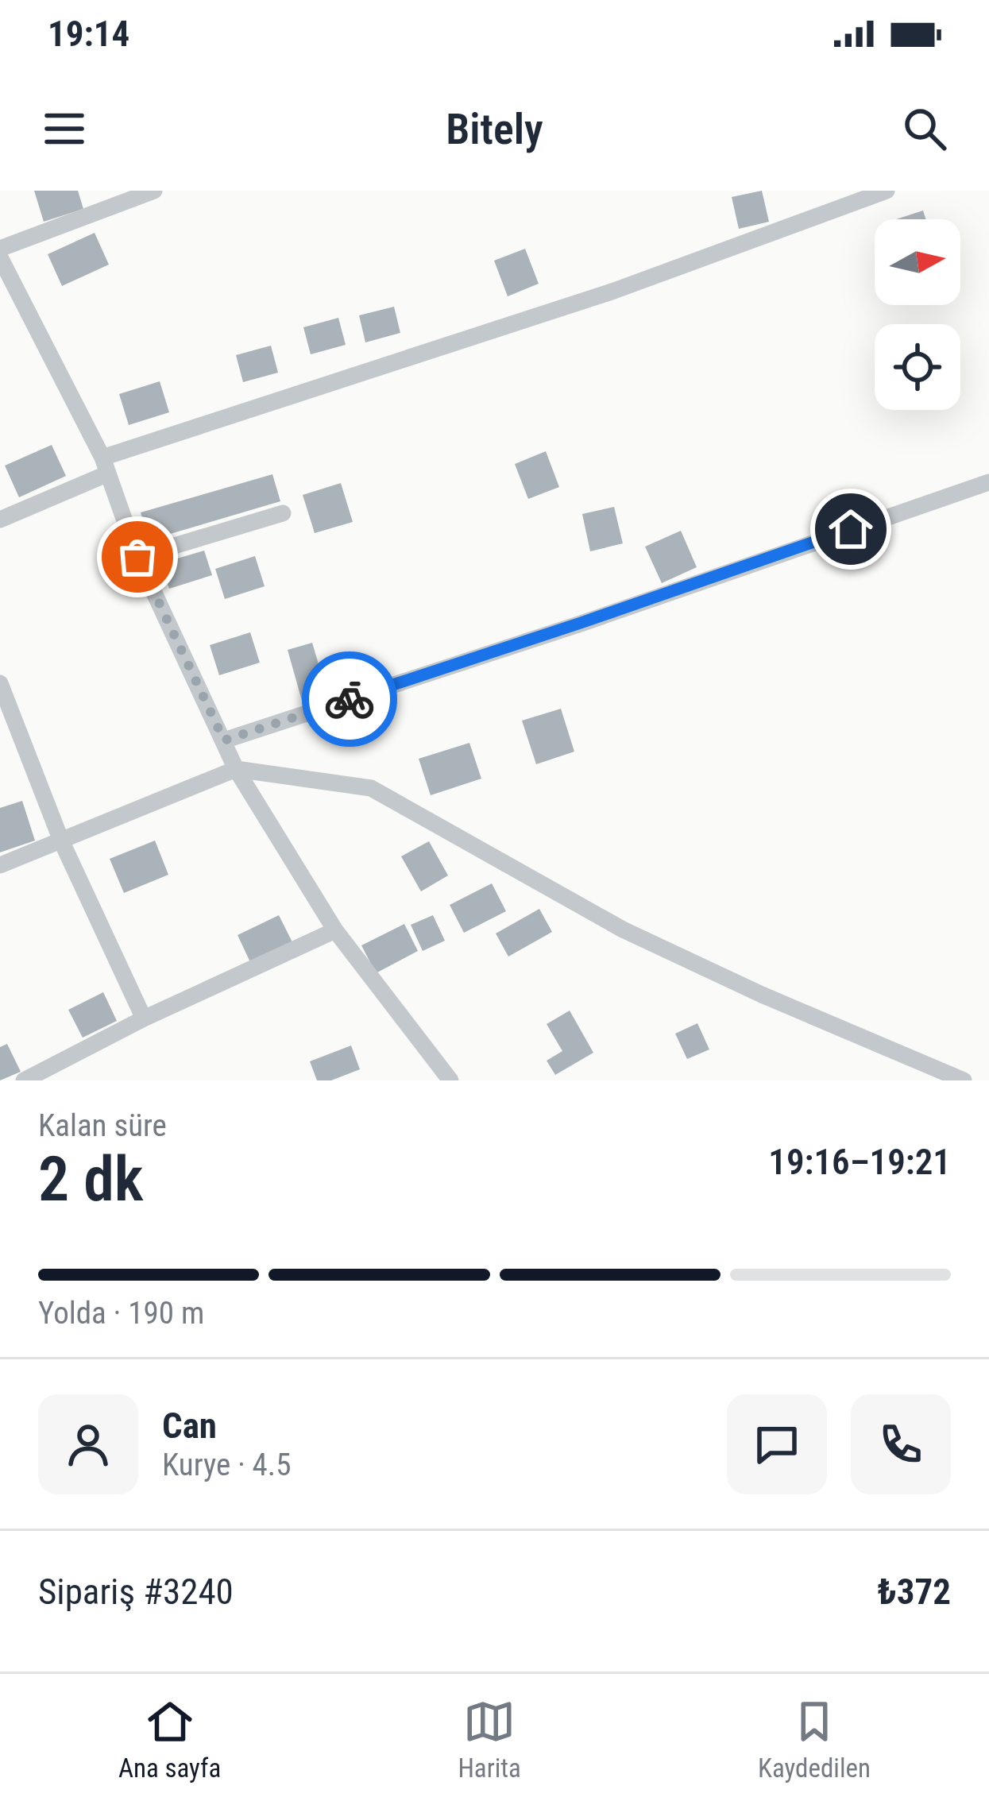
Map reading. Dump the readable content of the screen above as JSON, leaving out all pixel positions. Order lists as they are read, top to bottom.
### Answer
{
  "north": "right",
  "page": {
    "status": "19:14",
    "header": "Bitely",
    "heading": ["2 dk", "Kalan süre", "19:16–19:21"],
    "panel": [
      "Can",
      "Kurye · 4.5",
      "Sipariş #3240",
      "₺372"
    ],
    "bar": "Yolda · 190 m",
    "tabs": ["Ana sayfa", "Harita", "Kaydedilen"]
  }
}
